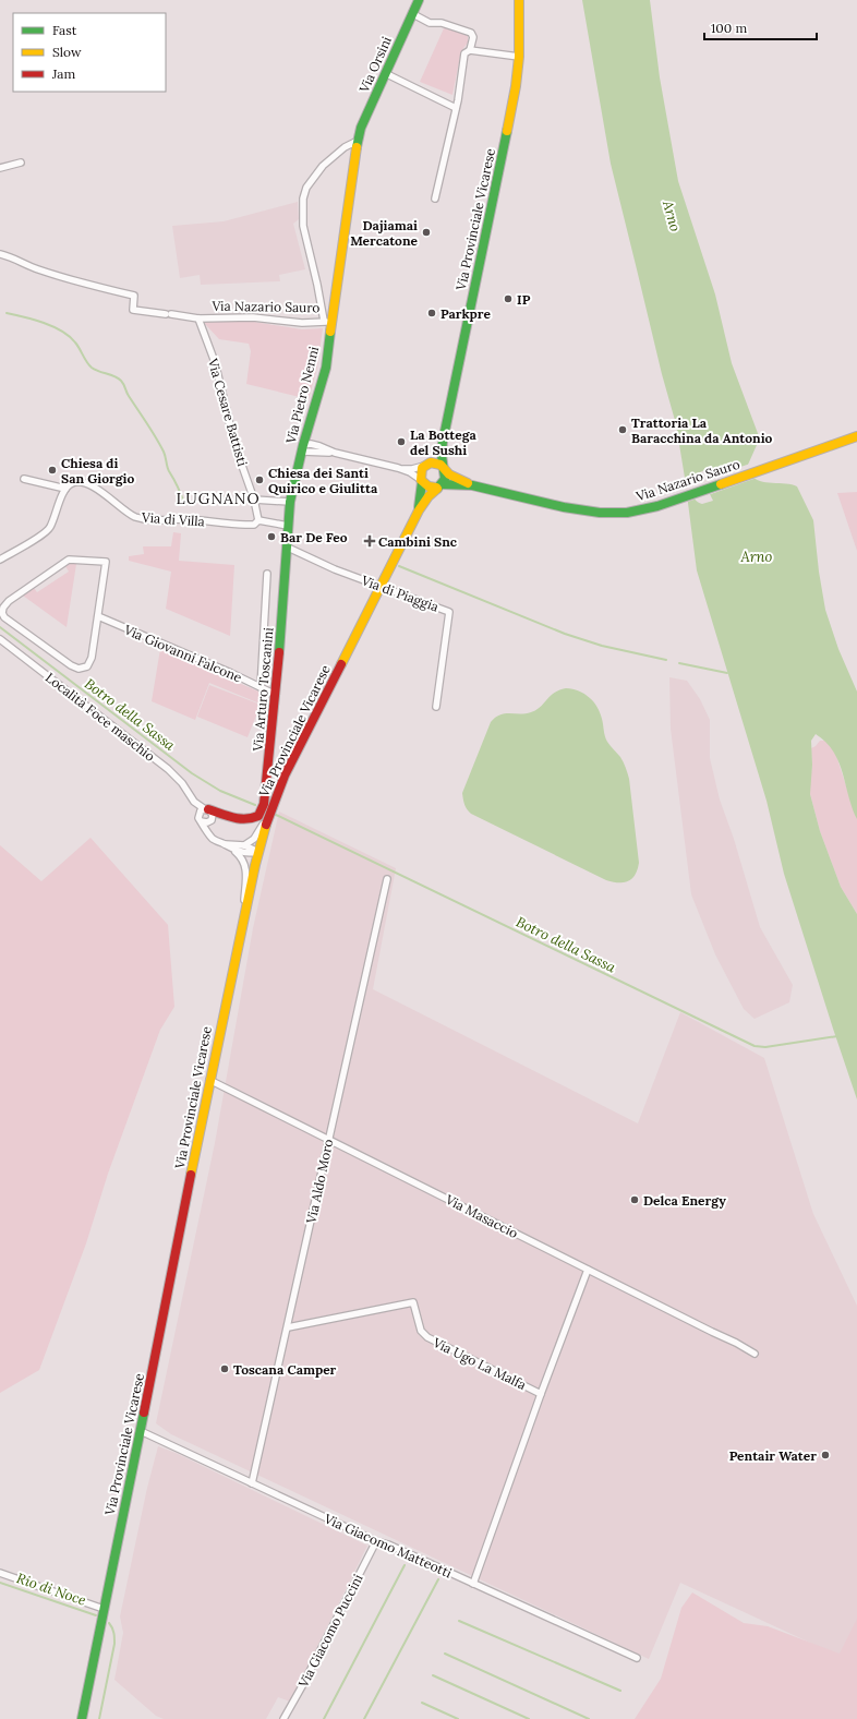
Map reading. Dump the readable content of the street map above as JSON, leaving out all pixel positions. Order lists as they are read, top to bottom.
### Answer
{
  "streets": {
    "main road": [
      "Via Orsini",
      "Via Provinciale Vicarese",
      "Via Nazario Sauro",
      "Via Pietro Nenni",
      "Via Arturo Toscanini"
    ],
    "street": [
      "Via Cesare Battisti",
      "Via di Villa",
      "Via di Piaggia",
      "Via Giovanni Falcone",
      "Località Foce maschio",
      "Via Aldo Moro",
      "Via Masaccio",
      "Via Ugo La Malfa",
      "Via Giacomo Matteotti",
      "Via Giacomo Puccini"
    ]
  },
  "crossings": [
    ["Via Orsini", "Via Pietro Nenni"],
    ["Via Provinciale Vicarese", "Via Nazario Sauro"],
    ["Via Provinciale Vicarese", "Via di Piaggia"],
    ["Via Provinciale Vicarese", "Via Masaccio"],
    ["Via Provinciale Vicarese", "Via Giacomo Matteotti"],
    ["Via Nazario Sauro", "Via Pietro Nenni"],
    ["Via Nazario Sauro", "Via Cesare Battisti"],
    ["Via Pietro Nenni", "Via di Villa"],
    ["Via Pietro Nenni", "Via Arturo Toscanini"],
    ["Via Cesare Battisti", "Via di Villa"],
    ["Via di Villa", "Via Arturo Toscanini"],
    ["Via di Piaggia", "Via Arturo Toscanini"],
    ["Via Giovanni Falcone", "Via Arturo Toscanini"],
    ["Via Aldo Moro", "Via Masaccio"],
    ["Via Aldo Moro", "Via Ugo La Malfa"],
    ["Via Aldo Moro", "Via Giacomo Matteotti"],
    ["Via Masaccio", "Via Ugo La Malfa"],
    ["Via Ugo La Malfa", "Via Giacomo Matteotti"],
    ["Via Giacomo Matteotti", "Via Giacomo Puccini"]
  ],
  "districts": ["LUGNANO"],
  "water": ["Arno", "Botro della Sassa", "Rio di Noce"],
  "places": {
    "other": [
      "Dajiamai Mercatone",
      "IP",
      "Parkpre",
      "Trattoria La Baracchina da Antonio",
      "La Bottega del Sushi",
      "Chiesa di San Giorgio",
      "Chiesa dei Santi Quirico e Giulitta",
      "Bar De Feo",
      "Delca Energy",
      "Toscana Camper",
      "Pentair Water"
    ],
    "health": ["Cambini Snc"]
  },
  "legend": ["Fast", "Slow", "Jam"],
  "scale_bar": "100 m"
}
